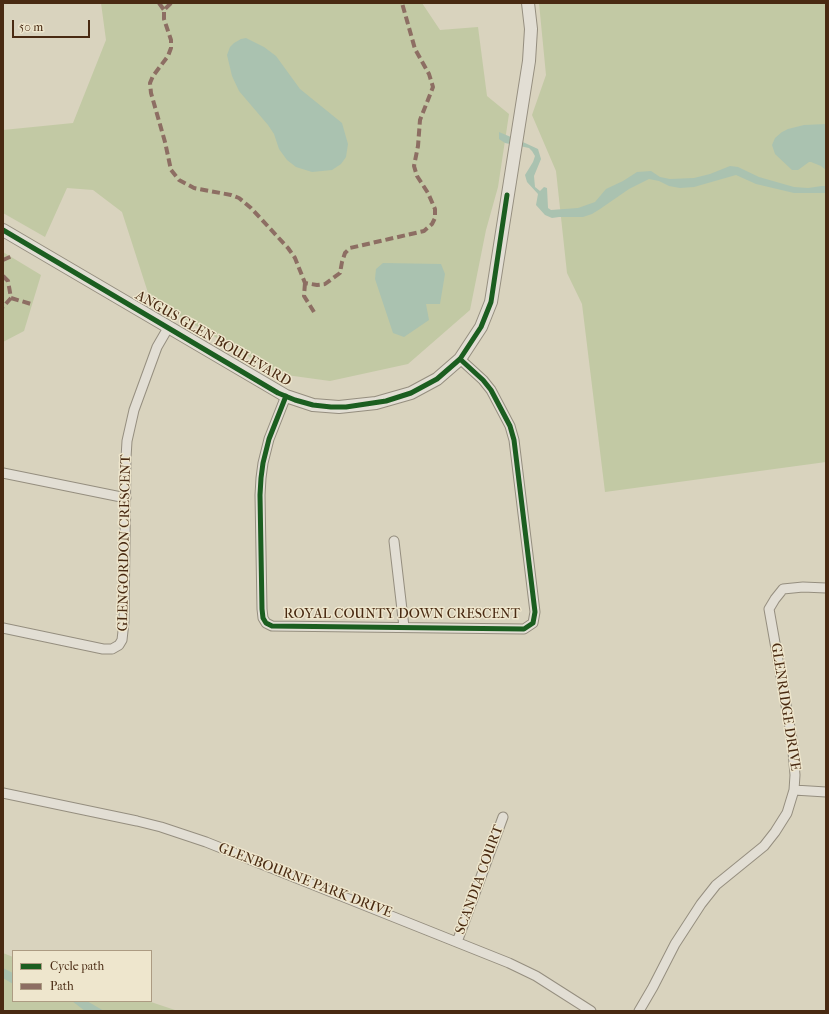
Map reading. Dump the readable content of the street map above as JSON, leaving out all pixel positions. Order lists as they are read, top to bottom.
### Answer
{
  "streets": {
    "street": [
      "ANGUS GLEN BOULEVARD",
      "GLENGORDON CRESCENT",
      "ROYAL COUNTY DOWN CRESCENT",
      "GLENRIDGE DRIVE",
      "SCANDIA COURT",
      "GLENBOURNE PARK DRIVE"
    ]
  },
  "crossings": [
    ["ANGUS GLEN BOULEVARD", "GLENGORDON CRESCENT"],
    ["ANGUS GLEN BOULEVARD", "ROYAL COUNTY DOWN CRESCENT"],
    ["SCANDIA COURT", "GLENBOURNE PARK DRIVE"]
  ],
  "legend": ["Cycle path", "Path"],
  "scale_bar": "50 m"
}
